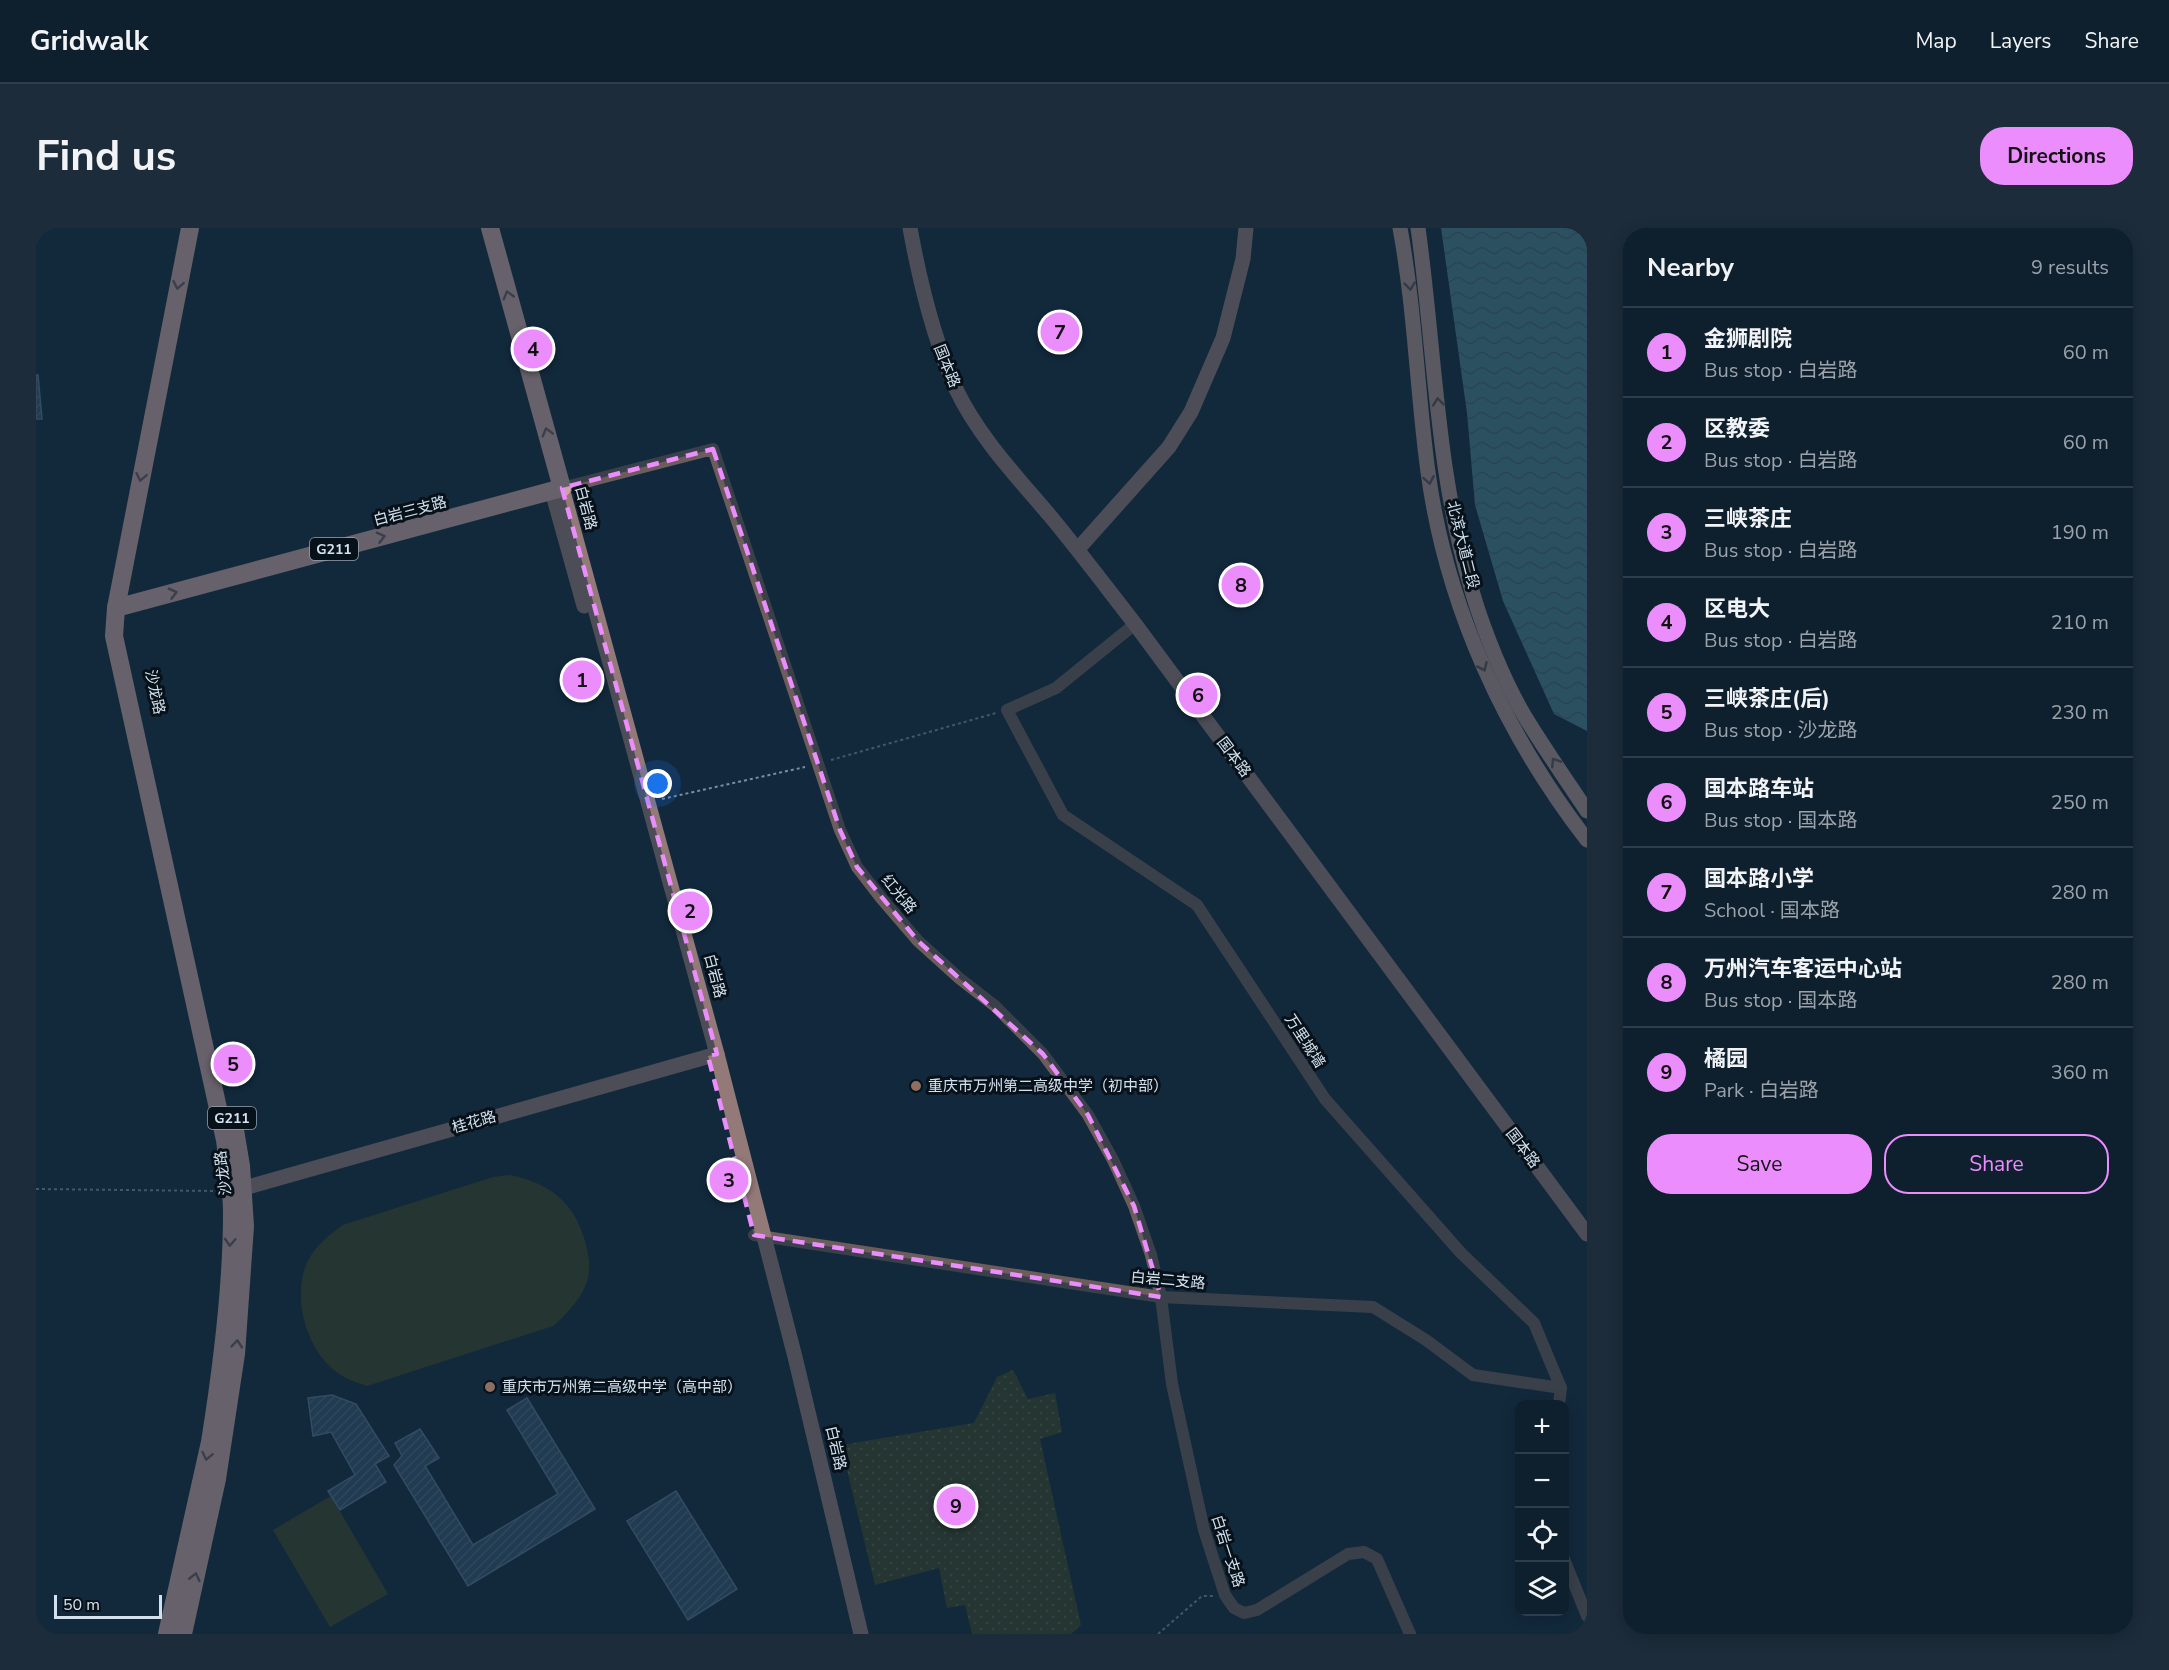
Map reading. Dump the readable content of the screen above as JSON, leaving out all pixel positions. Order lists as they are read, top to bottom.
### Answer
{
  "streets": {
    "highway": [
      "白岩路",
      "白岩三支路",
      "G211",
      "沙龙路"
    ],
    "main road": ["北滨大道二段"],
    "street": [
      "国本路",
      "红光路",
      "万里城墙",
      "桂花路",
      "白岩二支路",
      "白岩一支路"
    ]
  },
  "crossings": [
    ["白岩路", "白岩三支路"],
    ["白岩路", "桂花路"],
    ["白岩路", "白岩二支路"],
    ["白岩三支路", "沙龙路"],
    ["白岩三支路", "红光路"],
    ["沙龙路", "桂花路"],
    ["红光路", "白岩二支路"],
    ["红光路", "白岩一支路"],
    ["万里城墙", "白岩二支路"],
    ["白岩二支路", "白岩一支路"]
  ],
  "one_way": ["白岩三支路"],
  "places": ["重庆市万州第二高级中学（初中部）", "重庆市万州第二高级中学（高中部）"],
  "scale_bar": "50 m",
  "page": {
    "header": "Gridwalk",
    "nav": ["Map", "Layers", "Share"],
    "buttons": [
      "Directions",
      ["Save", "Share"]
    ],
    "title": "Find us",
    "heading": ["Nearby", "9 results"],
    "list": [
      {
        "mark": "1",
        "name": "金狮剧院",
        "note": "Bus stop · 白岩路",
        "value": "60 m"
      },
      {
        "mark": "2",
        "name": "区教委",
        "note": "Bus stop · 白岩路",
        "value": "60 m"
      },
      {
        "mark": "3",
        "name": "三峡茶庄",
        "note": "Bus stop · 白岩路",
        "value": "190 m"
      },
      {
        "mark": "4",
        "name": "区电大",
        "note": "Bus stop · 白岩路",
        "value": "210 m"
      },
      {
        "mark": "5",
        "name": "三峡茶庄(后)",
        "note": "Bus stop · 沙龙路",
        "value": "230 m"
      },
      {
        "mark": "6",
        "name": "国本路车站",
        "note": "Bus stop · 国本路",
        "value": "250 m"
      },
      {
        "mark": "7",
        "name": "国本路小学",
        "note": "School · 国本路",
        "value": "280 m"
      },
      {
        "mark": "8",
        "name": "万州汽车客运中心站",
        "note": "Bus stop · 国本路",
        "value": "280 m"
      },
      {
        "mark": "9",
        "name": "橘园",
        "note": "Park · 白岩路",
        "value": "360 m"
      }
    ],
    "pins": [
      "7",
      "4",
      "8",
      "1",
      "6",
      "2",
      "5",
      "3",
      "9"
    ],
    "map_buttons": ["+", "−"],
    "scale": "50 m"
  }
}
